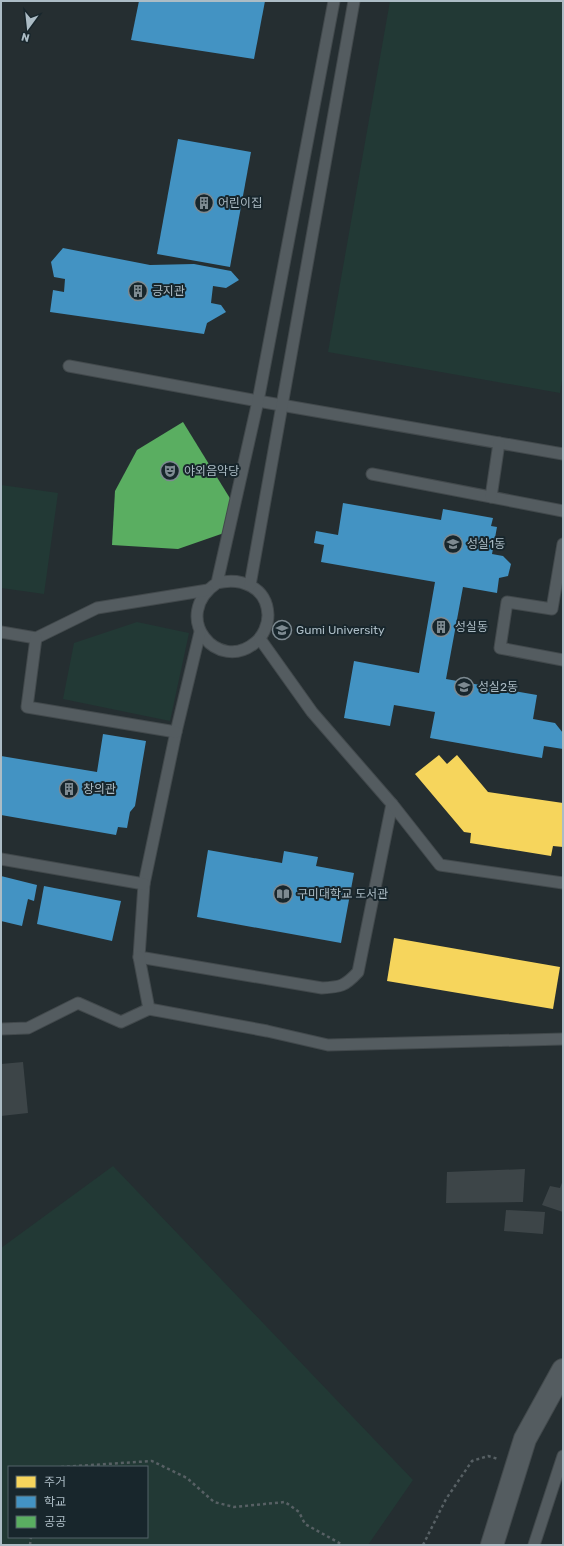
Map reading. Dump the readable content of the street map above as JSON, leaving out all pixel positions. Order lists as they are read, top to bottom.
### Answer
{
  "places": {
    "building": [
      "어린이집",
      "긍지관",
      "성실동",
      "창의관"
    ],
    "theatre": ["야외음악당"],
    "school or university": ["성실1동", "Gumi University", "성실2동"],
    "library": ["구미대학교 도서관"]
  },
  "legend": ["주거", "학교", "공공"],
  "north": "bottom"
}
